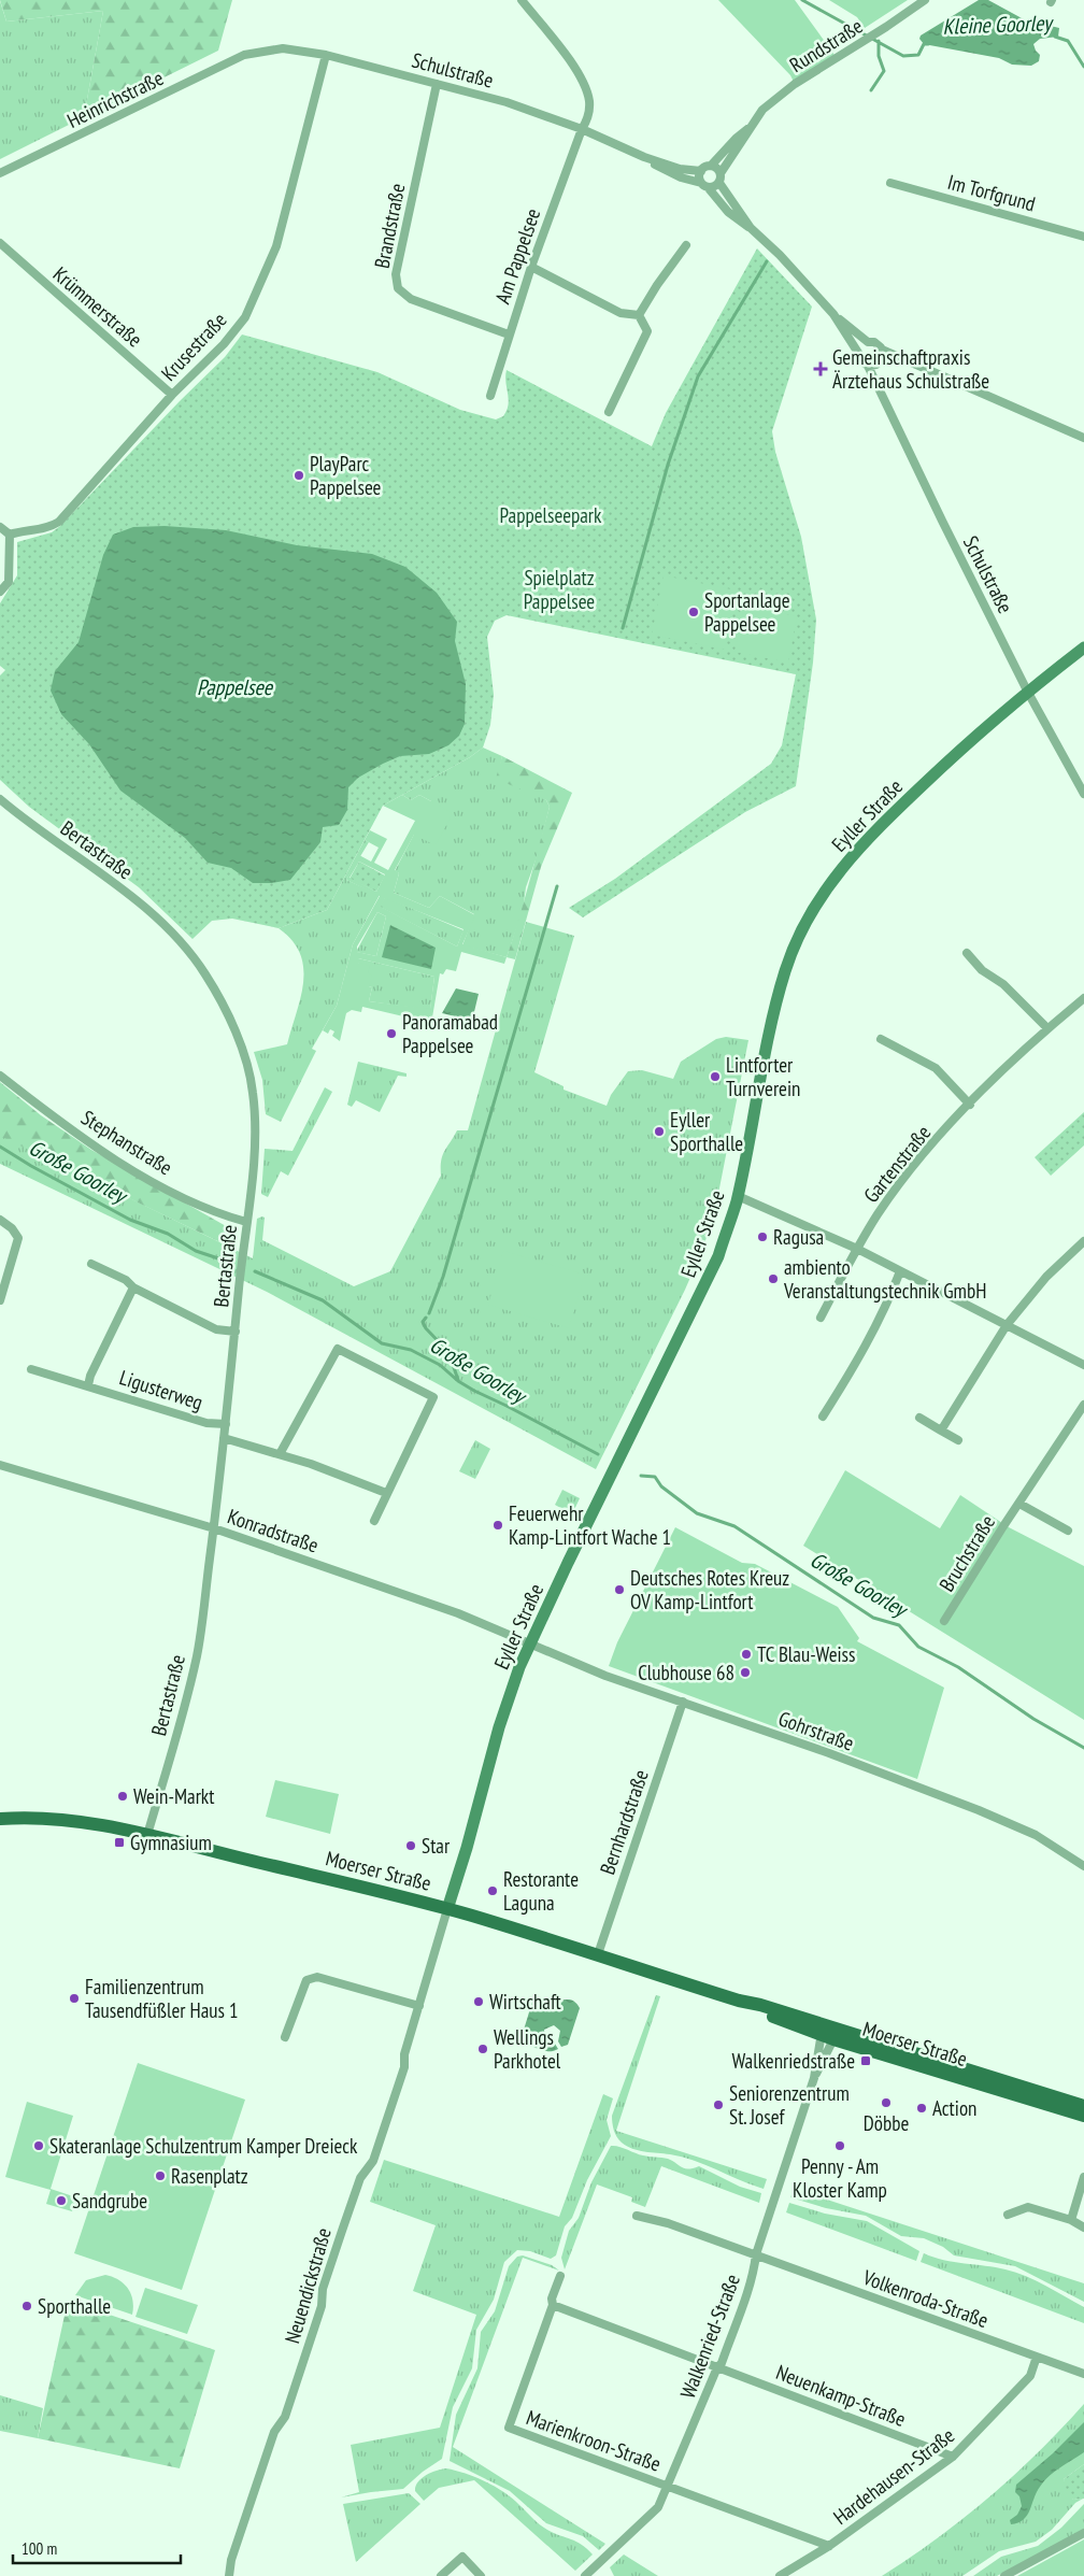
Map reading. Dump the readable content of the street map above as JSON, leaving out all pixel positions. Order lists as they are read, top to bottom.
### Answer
{
  "streets": {
    "main road": ["Eyller Straße", "Moerser Straße"],
    "street": [
      "Rundstraße",
      "Schulstraße",
      "Heinrichstraße",
      "Im Torfgrund",
      "Brandstraße",
      "Am Pappelsee",
      "Krümmerstraße",
      "Krusestraße",
      "Bertastraße",
      "Stephanstraße",
      "Gartenstraße",
      "Ligusterweg",
      "Konradstraße",
      "Bruchstraße",
      "Gohrstraße",
      "Bernhardstraße",
      "Neuendickstraße",
      "Volkenroda-Straße",
      "Walkenried-Straße",
      "Neuenkamp-Straße",
      "Marienkroon-Straße",
      "Hardehausen-Straße"
    ]
  },
  "crossings": [
    ["Rundstraße", "Schulstraße"],
    ["Schulstraße", "Heinrichstraße"],
    ["Schulstraße", "Brandstraße"],
    ["Schulstraße", "Am Pappelsee"],
    ["Schulstraße", "Krusestraße"],
    ["Schulstraße", "Eyller Straße"],
    ["Brandstraße", "Am Pappelsee"],
    ["Krümmerstraße", "Krusestraße"],
    ["Eyller Straße", "Konradstraße"],
    ["Eyller Straße", "Gohrstraße"],
    ["Eyller Straße", "Moerser Straße"],
    ["Eyller Straße", "Neuendickstraße"],
    ["Bertastraße", "Stephanstraße"],
    ["Bertastraße", "Ligusterweg"],
    ["Bertastraße", "Konradstraße"],
    ["Bertastraße", "Moerser Straße"],
    ["Konradstraße", "Gohrstraße"],
    ["Gohrstraße", "Bernhardstraße"],
    ["Bernhardstraße", "Moerser Straße"],
    ["Moerser Straße", "Neuendickstraße"],
    ["Moerser Straße", "Walkenried-Straße"],
    ["Volkenroda-Straße", "Walkenried-Straße"],
    ["Volkenroda-Straße", "Hardehausen-Straße"],
    ["Walkenried-Straße", "Neuenkamp-Straße"],
    ["Walkenried-Straße", "Marienkroon-Straße"],
    ["Walkenried-Straße", "Hardehausen-Straße"],
    ["Neuenkamp-Straße", "Hardehausen-Straße"],
    ["Marienkroon-Straße", "Hardehausen-Straße"]
  ],
  "water": ["Kleine Goorley", "Pappelsee", "Große Goorley"],
  "parks": ["Pappelseepark", "Spielplatz Pappelsee"],
  "places": {
    "health": ["Gemeinschaftpraxis Ärztehaus Schulstraße"],
    "other": [
      "PlayParc Pappelsee",
      "Sportanlage Pappelsee",
      "Panoramabad Pappelsee",
      "Lintforter Turnverein",
      "Eyller Sporthalle",
      "Ragusa",
      "ambiento Veranstaltungstechnik GmbH",
      "Feuerwehr Kamp-Lintfort Wache 1",
      "Deutsches Rotes Kreuz OV Kamp-Lintfort",
      "TC Blau-Weiss",
      "Clubhouse 68",
      "Wein-Markt",
      "Star",
      "Restorante Laguna",
      "Familienzentrum Tausendfüßler Haus 1",
      "Wirtschaft",
      "Wellings Parkhotel",
      "Döbbe",
      "Seniorenzentrum St. Josef",
      "Action",
      "Skateranlage Schulzentrum Kamper Dreieck",
      "Penny - Am Kloster Kamp",
      "Rasenplatz",
      "Sandgrube",
      "Sporthalle"
    ],
    "transit": ["Gymnasium", "Walkenriedstraße"]
  },
  "scale_bar": "100 m"
}
